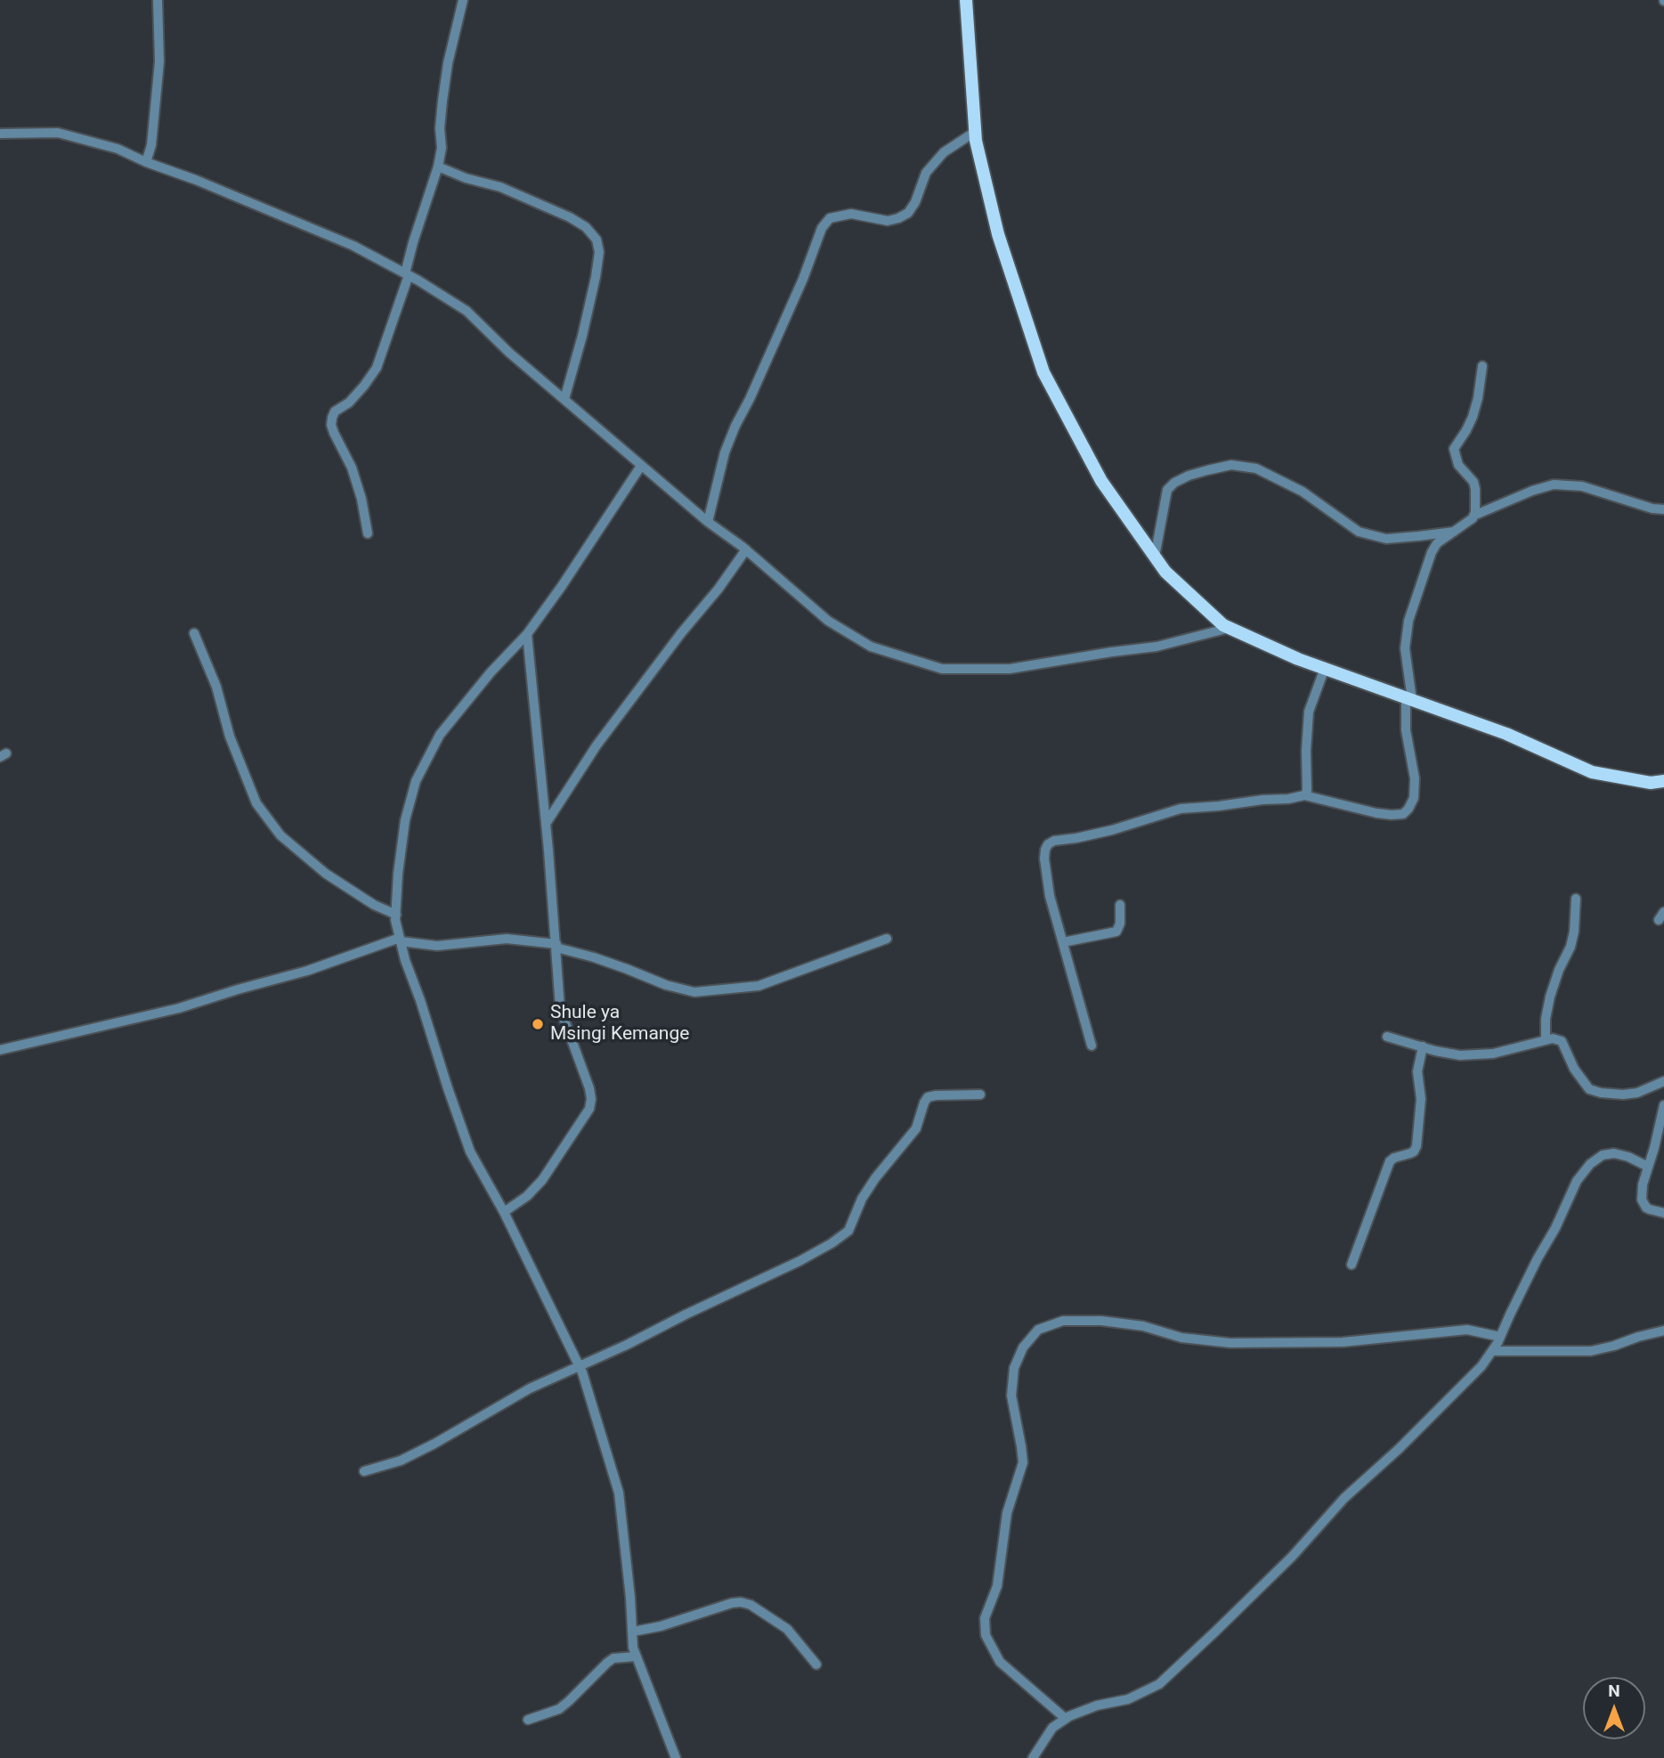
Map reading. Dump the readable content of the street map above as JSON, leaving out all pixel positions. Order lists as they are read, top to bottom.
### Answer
{
  "places": ["Shule ya Msingi Kemange"],
  "north": "top"
}
